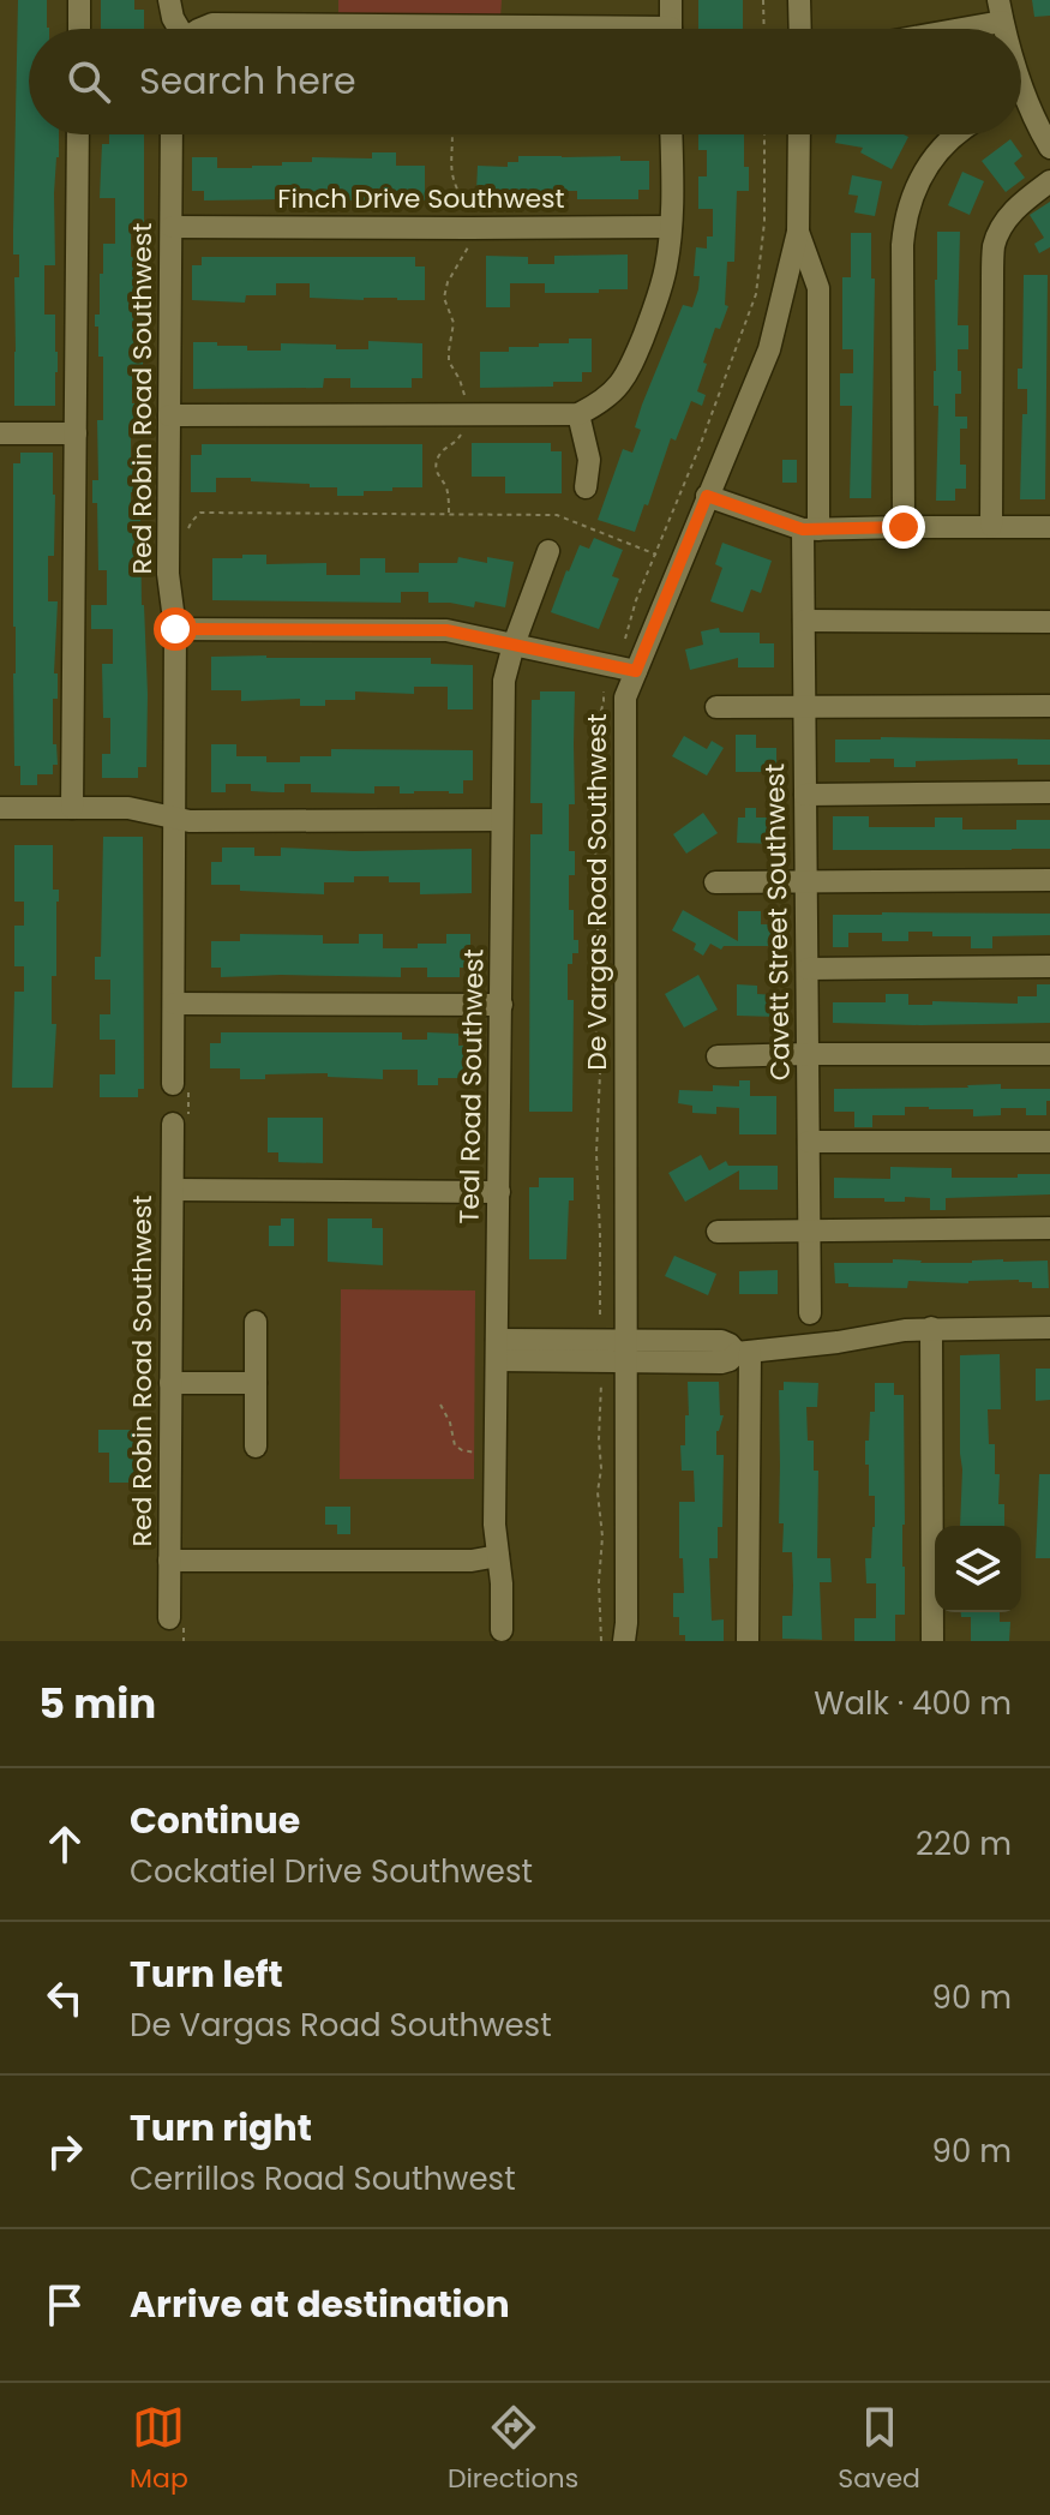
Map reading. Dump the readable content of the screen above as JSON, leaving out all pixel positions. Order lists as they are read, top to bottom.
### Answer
{
  "streets": {
    "street": [
      "Finch Drive Southwest",
      "Red Robin Road Southwest",
      "De Vargas Road Southwest",
      "Cavett Street Southwest",
      "Teal Road Southwest"
    ]
  },
  "crossings": [
    ["Finch Drive Southwest", "Red Robin Road Southwest"],
    ["De Vargas Road Southwest", "Cavett Street Southwest"]
  ],
  "page": {
    "search": "Search here",
    "heading": ["5 min", "Walk · 400 m"],
    "list": [
      ["Continue", "Cockatiel Drive Southwest", "220 m"],
      ["Turn left", "De Vargas Road Southwest", "90 m"],
      ["Turn right", "Cerrillos Road Southwest", "90 m"],
      "Arrive at destination"
    ],
    "nav": ["Map", "Directions", "Saved"]
  }
}
